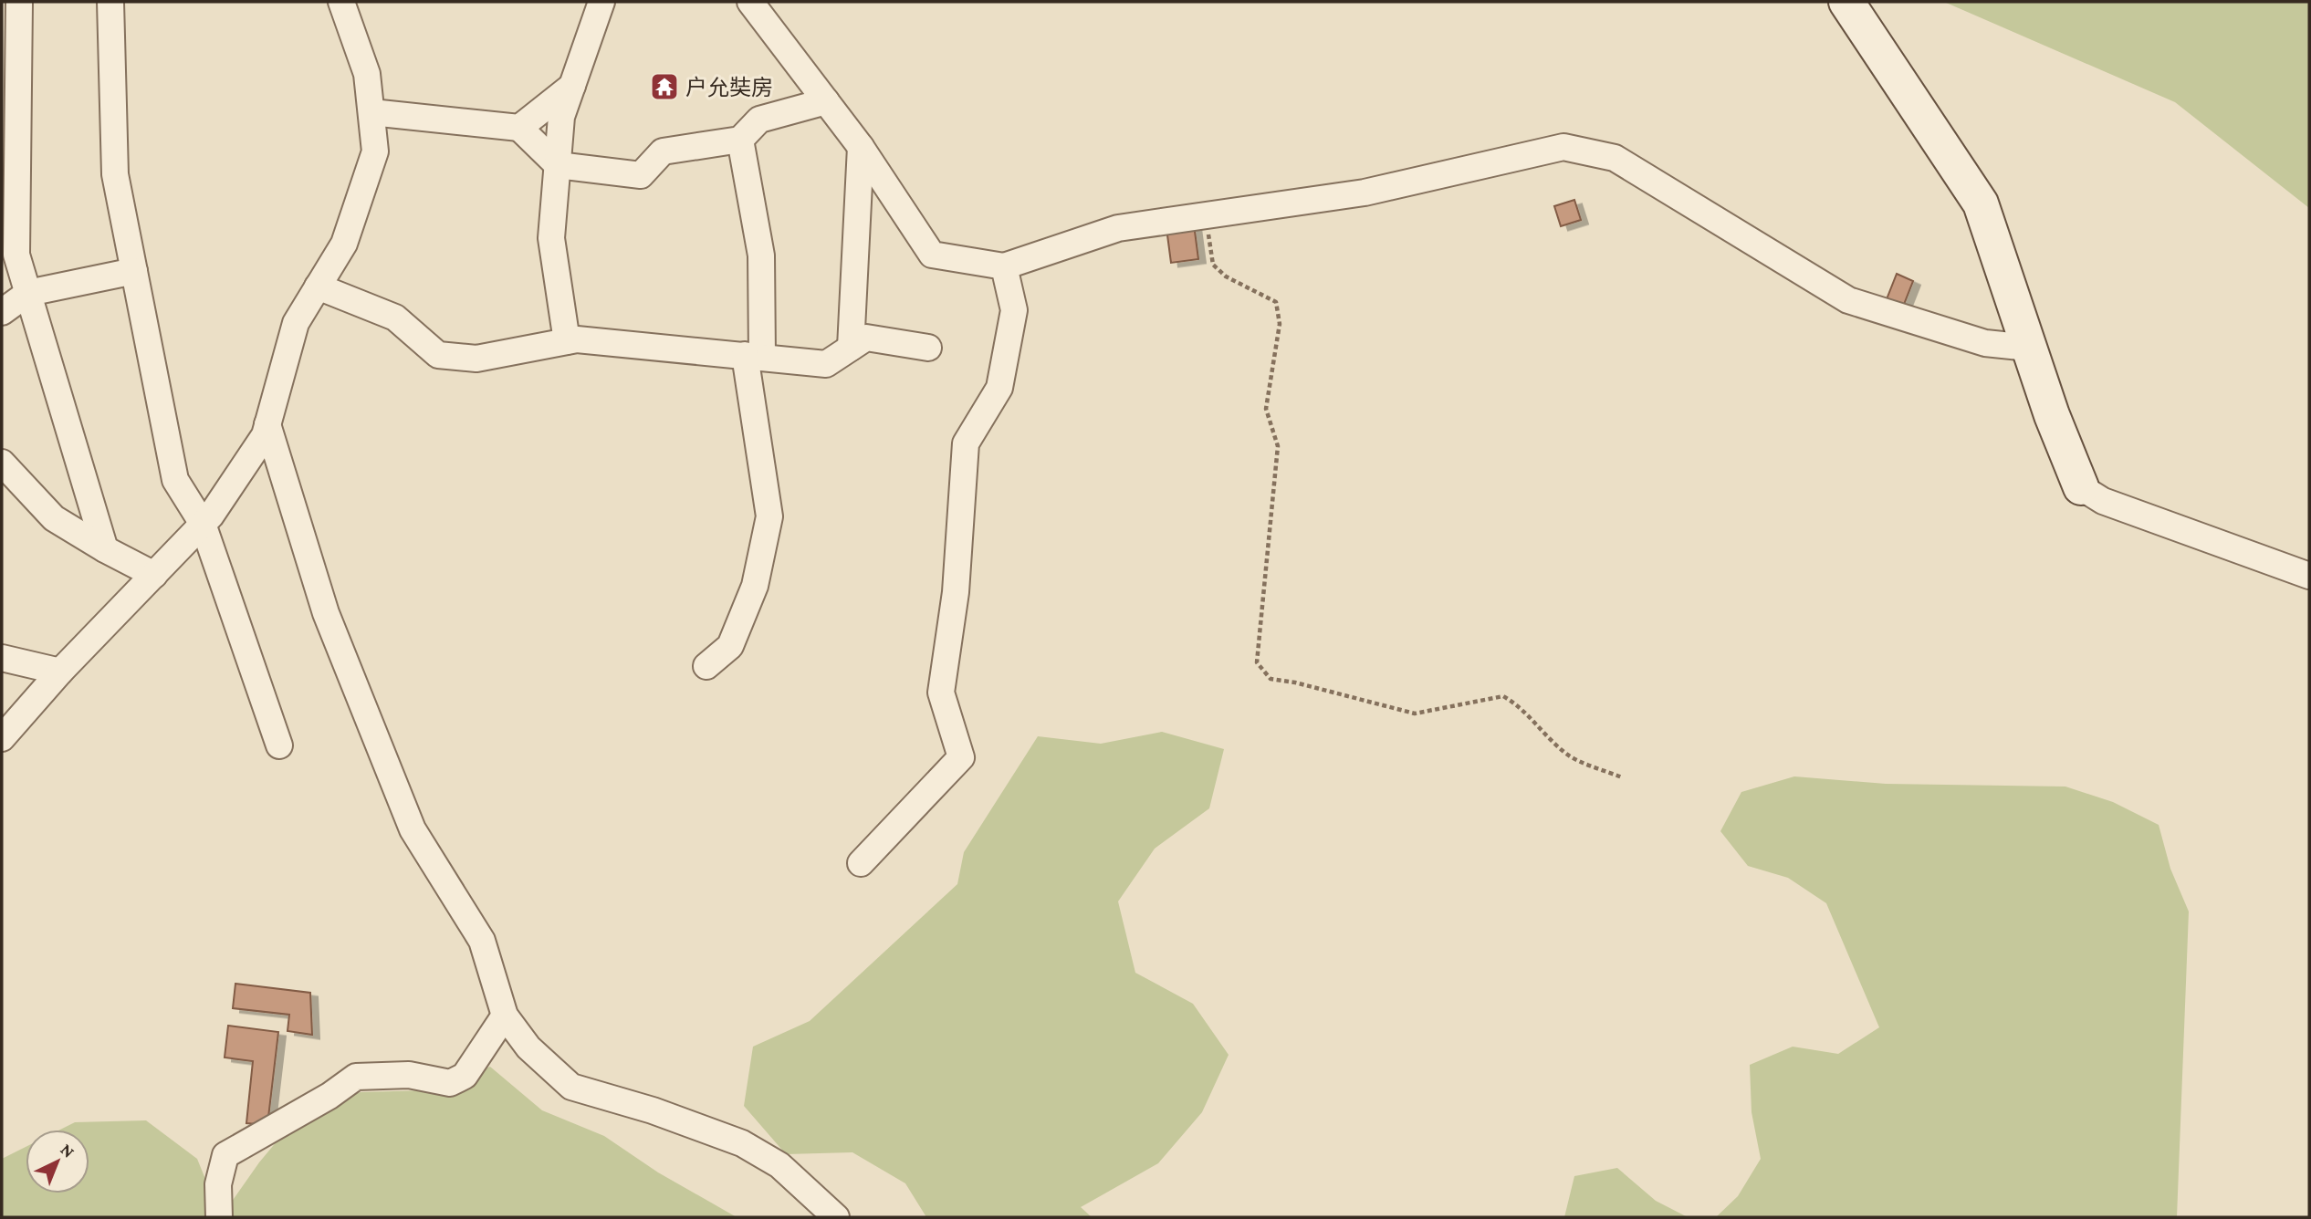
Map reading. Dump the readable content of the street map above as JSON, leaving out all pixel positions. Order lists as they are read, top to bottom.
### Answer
{
  "places": {
    "temple": ["户允奘房"]
  },
  "north": "top right"
}
